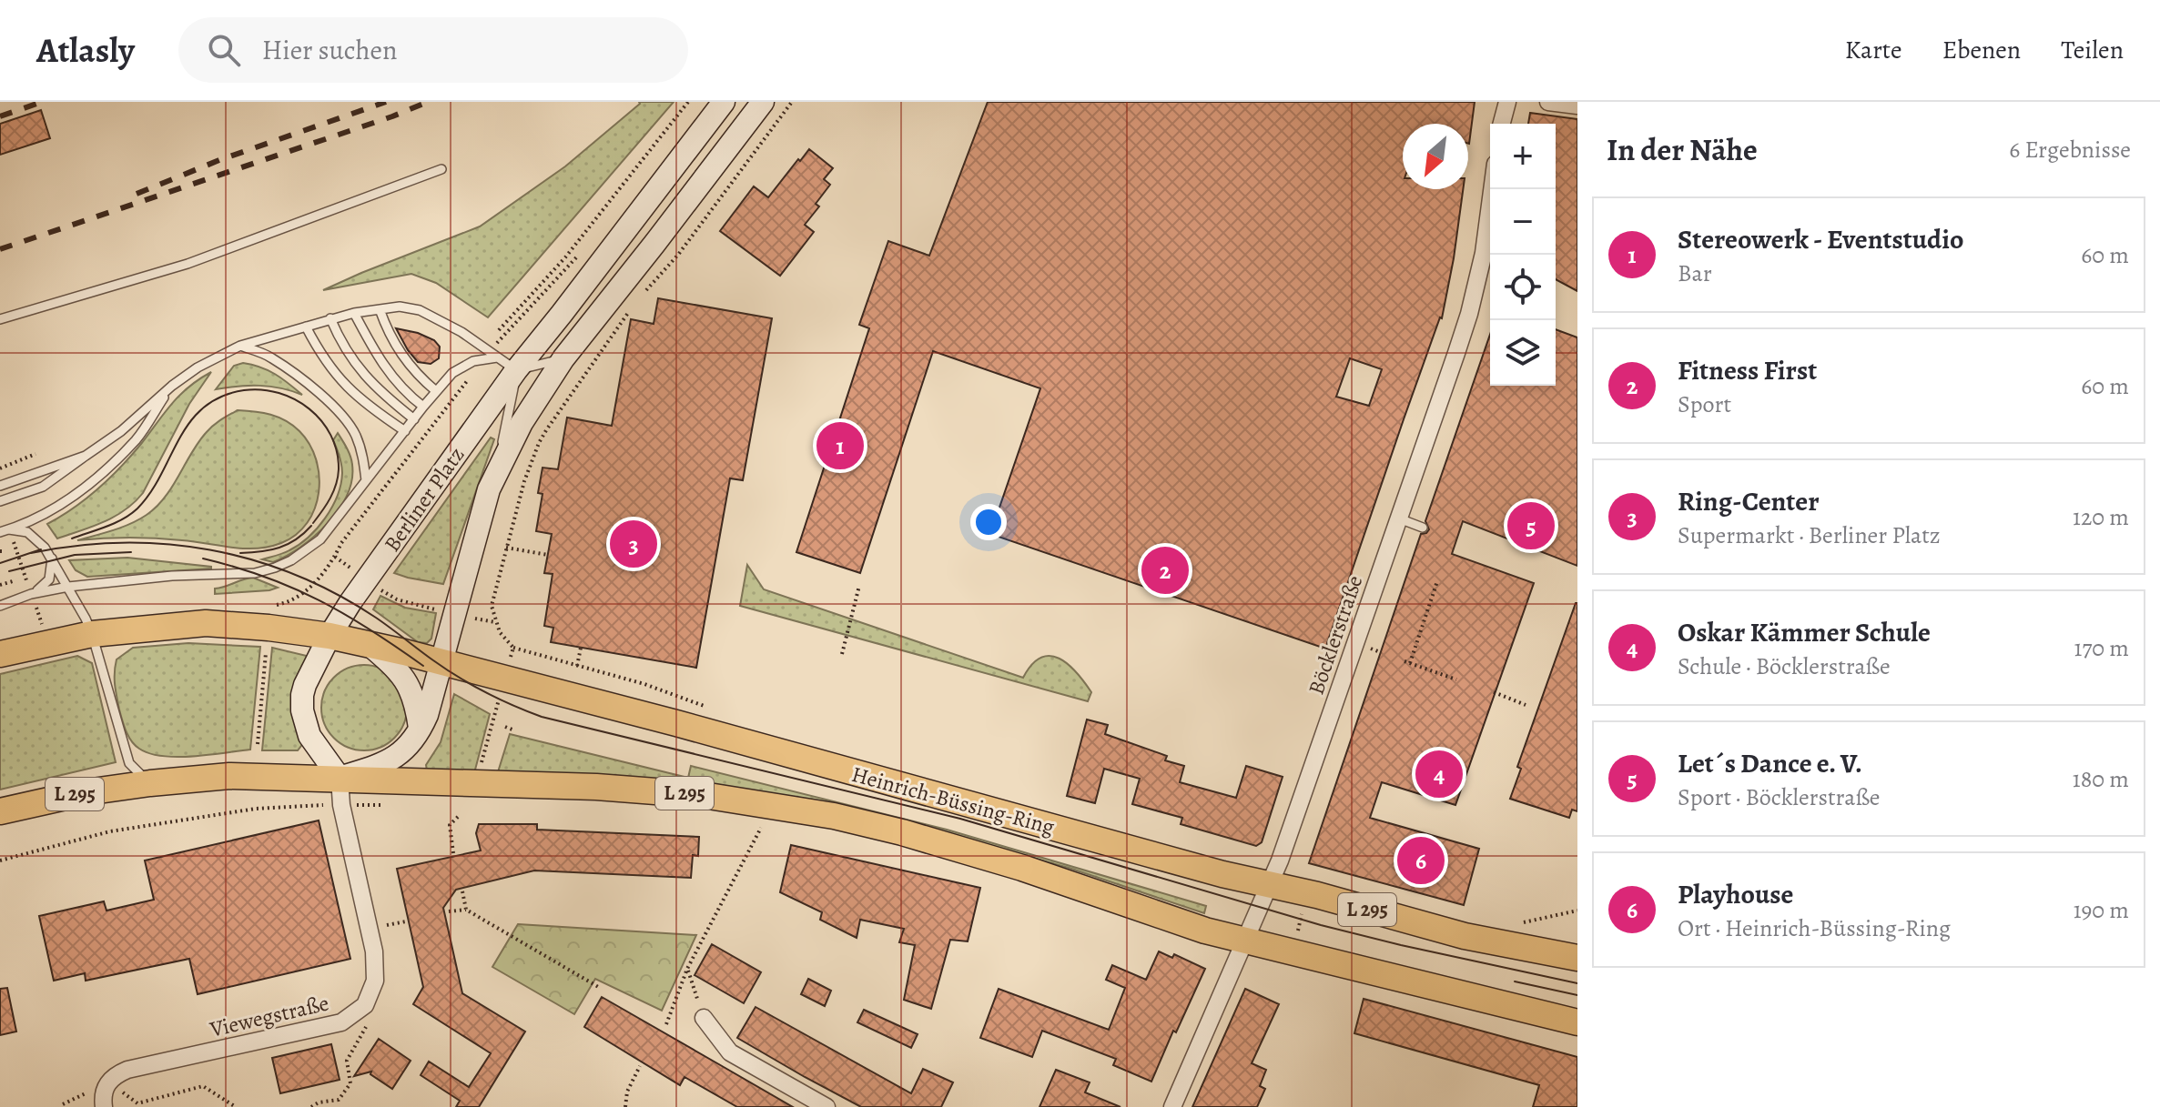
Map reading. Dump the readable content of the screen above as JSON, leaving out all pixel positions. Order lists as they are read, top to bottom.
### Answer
{
  "streets": {
    "main road": ["Berliner Platz", "L 295", "Heinrich-Büssing-Ring"],
    "street": ["Böcklerstraße", "Viewegstraße"]
  },
  "crossings": [
    ["Berliner Platz", "L 295"],
    ["Berliner Platz", "Heinrich-Büssing-Ring"],
    ["Böcklerstraße", "Heinrich-Büssing-Ring"],
    ["L 295", "Heinrich-Büssing-Ring"]
  ],
  "north": "bottom left",
  "page": {
    "header": "Atlasly",
    "search": "Hier suchen",
    "nav": ["Karte", "Ebenen", "Teilen"],
    "heading": ["In der Nähe", "6 Ergebnisse"],
    "map_buttons": ["+", "−"],
    "list": [
      {
        "mark": "1",
        "name": "Stereowerk - Eventstudio",
        "note": "Bar",
        "value": "60 m"
      },
      {
        "mark": "2",
        "name": "Fitness First",
        "note": "Sport",
        "value": "60 m"
      },
      {
        "mark": "3",
        "name": "Ring-Center",
        "note": "Supermarkt · Berliner Platz",
        "value": "120 m"
      },
      {
        "mark": "4",
        "name": "Oskar Kämmer Schule",
        "note": "Schule · Böcklerstraße",
        "value": "170 m"
      },
      {
        "mark": "5",
        "name": "Let´s Dance e. V.",
        "note": "Sport · Böcklerstraße",
        "value": "180 m"
      },
      {
        "mark": "6",
        "name": "Playhouse",
        "note": "Ort · Heinrich-Büssing-Ring",
        "value": "190 m"
      }
    ],
    "pins": [
      "1",
      "5",
      "3",
      "2",
      "4",
      "6"
    ]
  }
}
